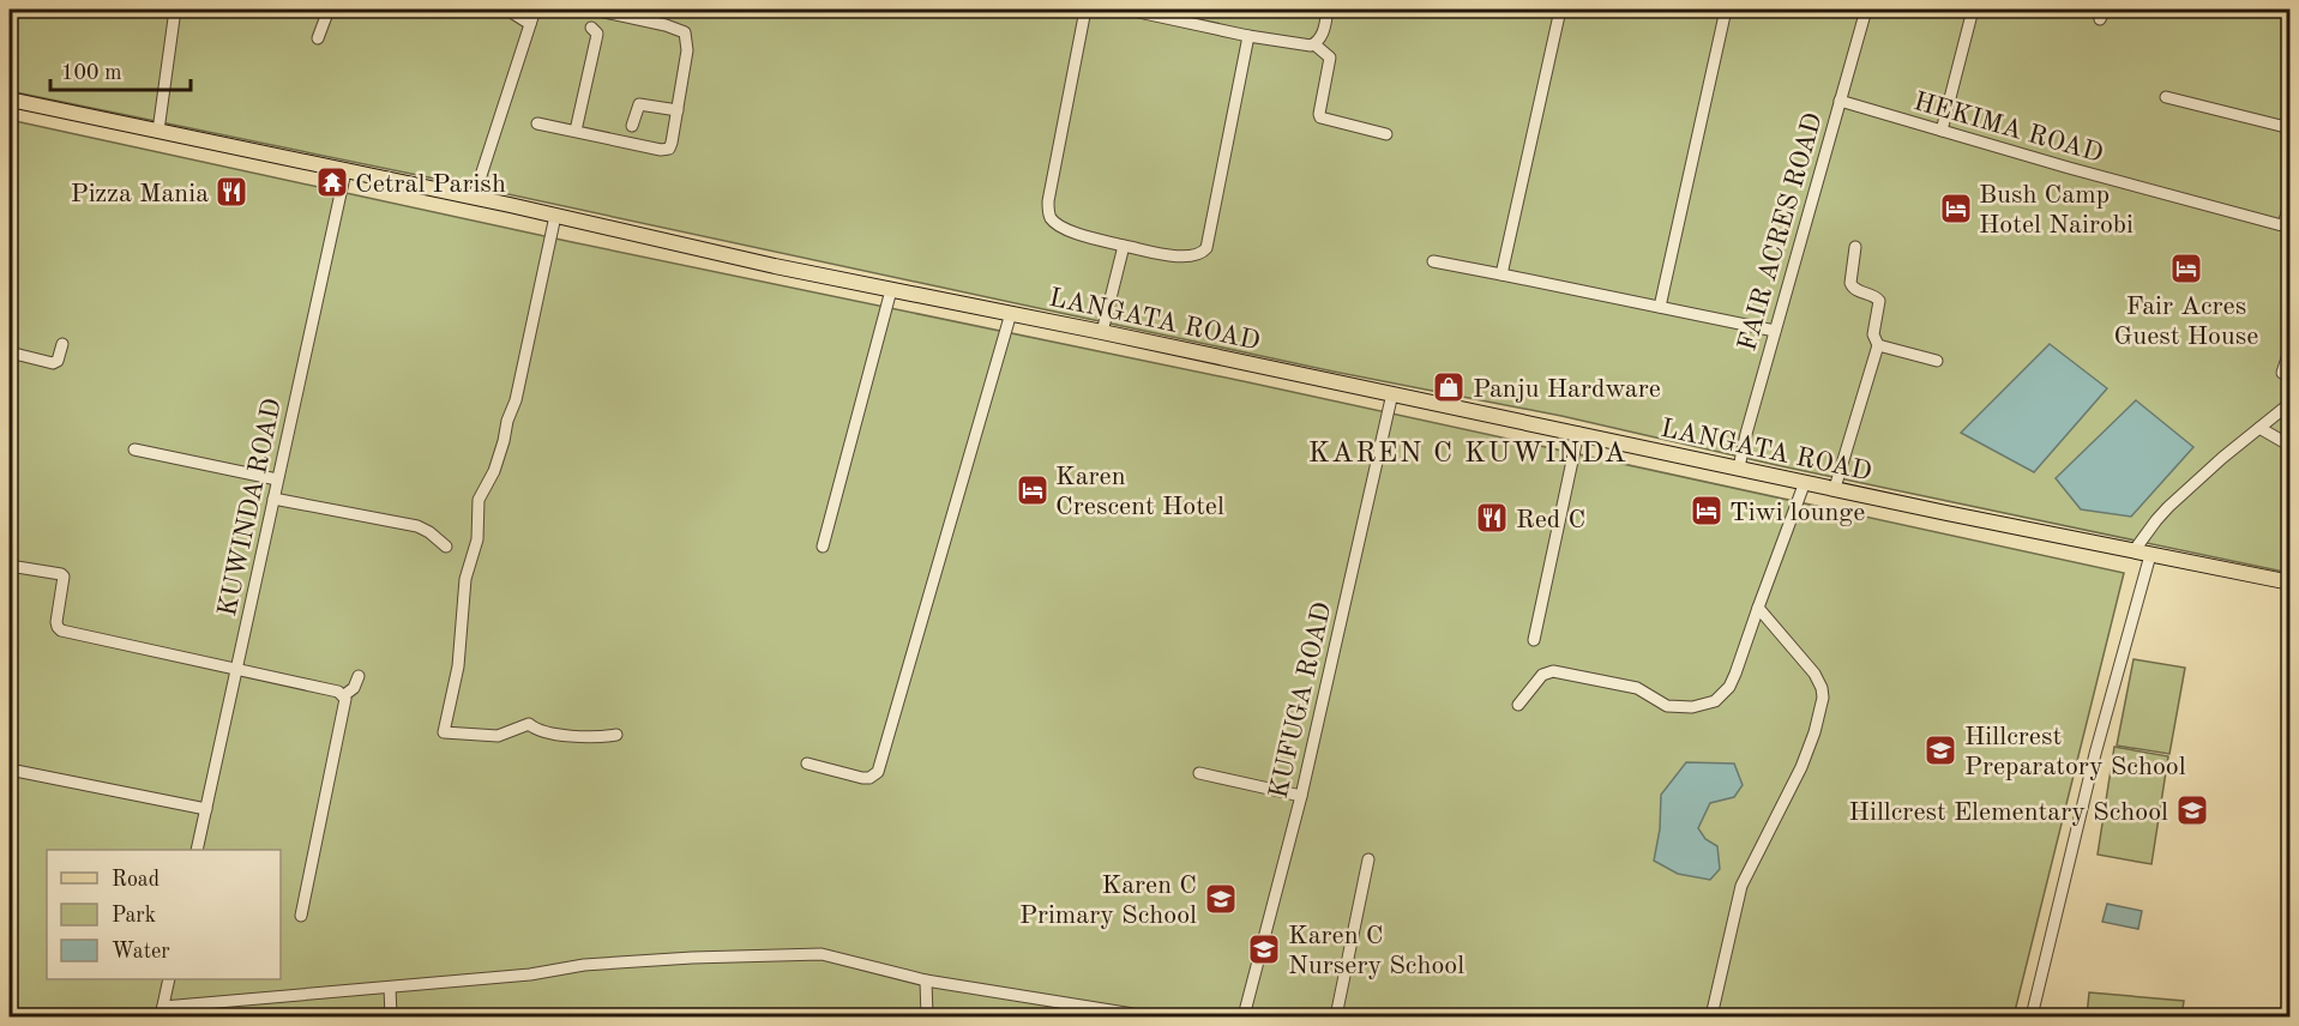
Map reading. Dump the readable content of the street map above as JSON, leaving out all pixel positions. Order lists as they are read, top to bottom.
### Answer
{
  "streets": {
    "main road": ["LANGATA ROAD"],
    "street": [
      "HEKIMA ROAD",
      "FAIR ACRES ROAD",
      "KUWINDA ROAD",
      "KUFUGA ROAD"
    ]
  },
  "crossings": [
    ["HEKIMA ROAD", "FAIR ACRES ROAD"],
    ["FAIR ACRES ROAD", "LANGATA ROAD"],
    ["LANGATA ROAD", "KUWINDA ROAD"],
    ["LANGATA ROAD", "KUFUGA ROAD"]
  ],
  "districts": ["KAREN C KUWINDA"],
  "places": {
    "temple": ["Cetral Parish"],
    "restaurant": ["Pizza Mania", "Red C"],
    "hotel": [
      "Bush Camp Hotel Nairobi",
      "Fair Acres Guest House",
      "Karen Crescent Hotel",
      "Tiwi lounge"
    ],
    "shop": ["Panju Hardware"],
    "school or university": [
      "Hillcrest Preparatory School",
      "Hillcrest Elementary School",
      "Karen C Primary School",
      "Karen C Nursery School"
    ]
  },
  "legend": ["Road", "Park", "Water"],
  "scale_bar": "100 m"
}
